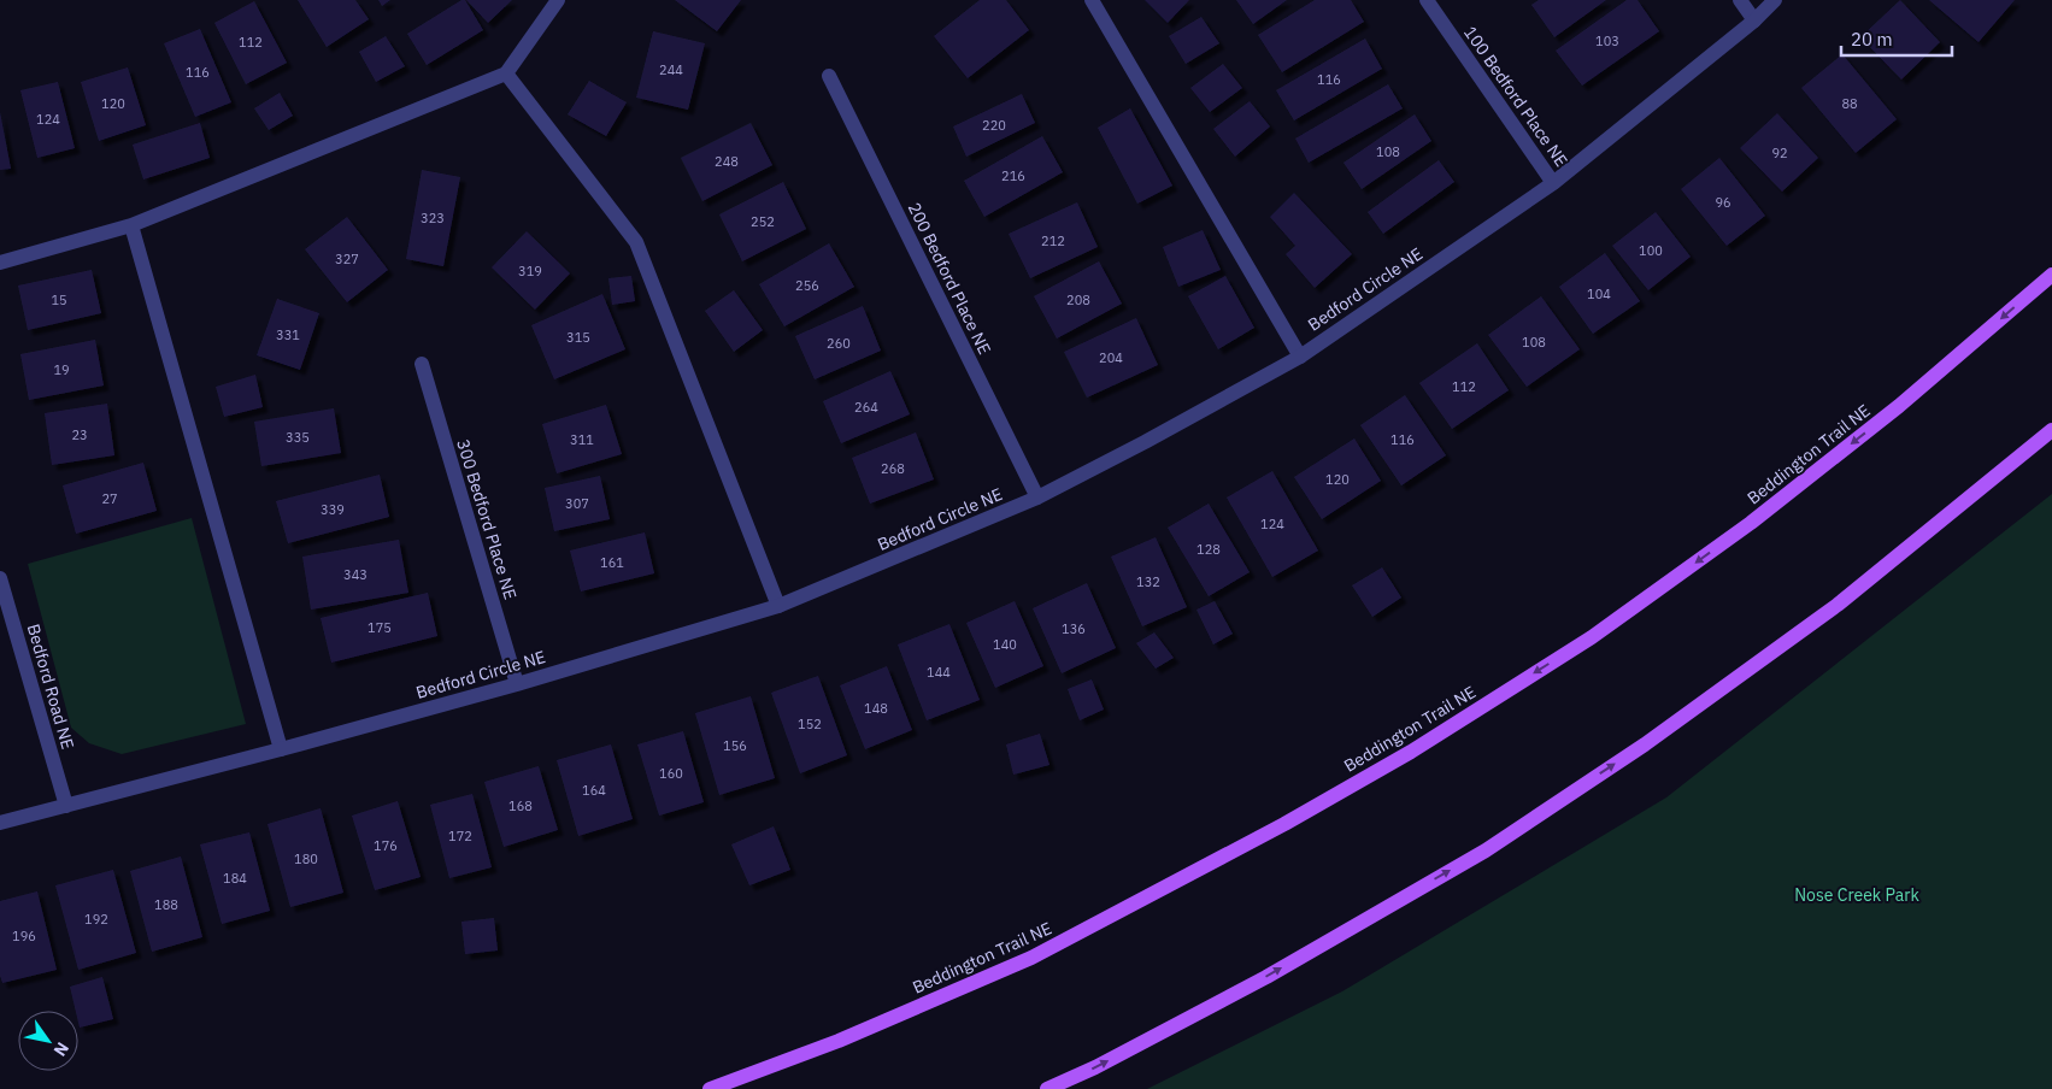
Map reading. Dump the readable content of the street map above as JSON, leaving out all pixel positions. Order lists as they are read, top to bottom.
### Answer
{
  "streets": {
    "main road": ["Beddington Trail NE"],
    "street": [
      "100 Bedford Place NE",
      "200 Bedford Place NE",
      "Bedford Circle NE",
      "300 Bedford Place NE",
      "Bedford Road NE"
    ]
  },
  "crossings": [
    ["100 Bedford Place NE", "Bedford Circle NE"],
    ["200 Bedford Place NE", "Bedford Circle NE"],
    ["Bedford Circle NE", "300 Bedford Place NE"],
    ["Bedford Circle NE", "Bedford Road NE"]
  ],
  "parks": ["Nose Creek Park"],
  "house_numbers": [
    "103",
    "112",
    "244",
    "116",
    "116",
    "120",
    "88",
    "124",
    "220",
    "108",
    "92",
    "248",
    "216",
    "96",
    "323",
    "252",
    "212",
    "100",
    "327",
    "319",
    "256",
    "104",
    "15",
    "208",
    "331",
    "315",
    "108",
    "260",
    "204",
    "19",
    "112",
    "264",
    "23",
    "335",
    "311",
    "116",
    "268",
    "120",
    "27",
    "307",
    "339",
    "124",
    "128",
    "161",
    "343",
    "132",
    "175",
    "136",
    "140",
    "144",
    "148",
    "152",
    "156",
    "160",
    "164",
    "168",
    "172",
    "176",
    "180",
    "184",
    "188",
    "192",
    "196"
  ],
  "scale_bar": "20 m",
  "north": "bottom right"
}
